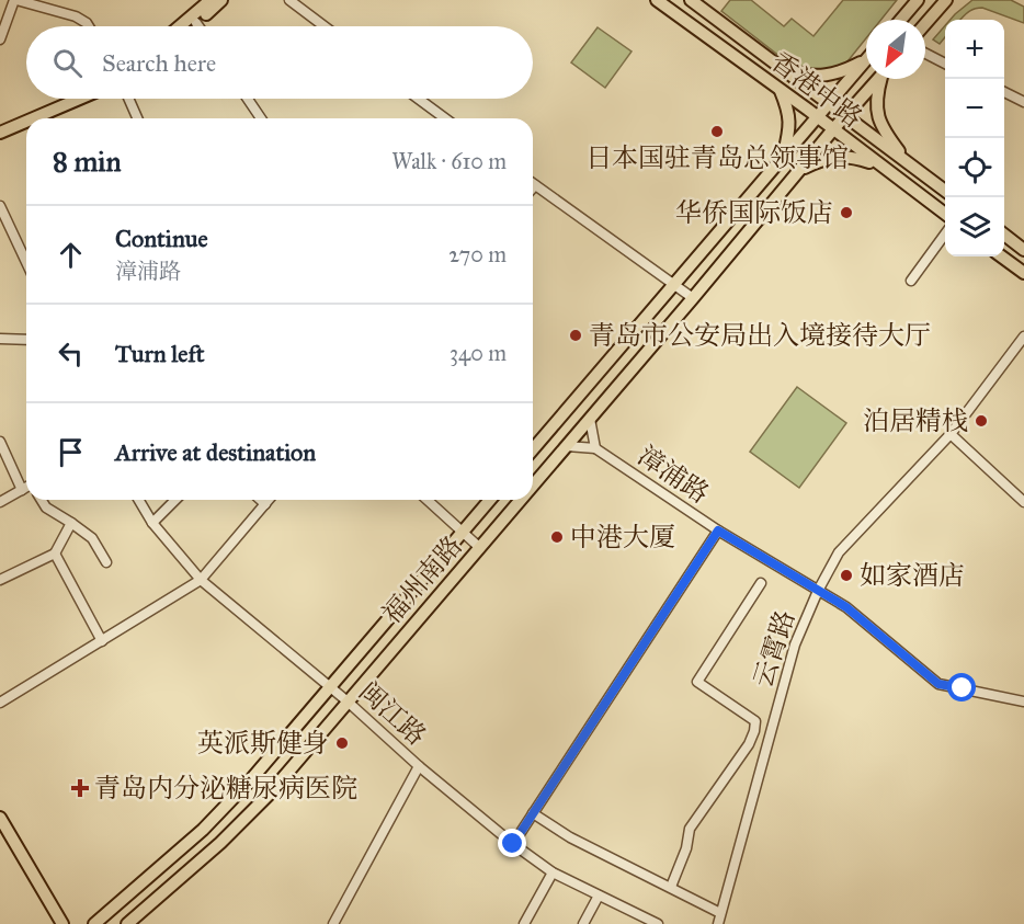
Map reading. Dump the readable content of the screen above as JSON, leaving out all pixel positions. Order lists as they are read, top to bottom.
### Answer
{
  "streets": {
    "main road": ["香港中路", "福州南路"],
    "street": ["漳浦路", "云霄路", "闽江路"]
  },
  "crossings": [
    ["香港中路", "福州南路"],
    ["漳浦路", "云霄路"],
    ["福州南路", "闽江路"]
  ],
  "places": {
    "other": [
      "日本国驻青岛总领事馆",
      "华侨国际饭店",
      "青岛市公安局出入境接待大厅",
      "泊居精栈",
      "中港大厦",
      "如家酒店",
      "英派斯健身"
    ],
    "health": ["青岛内分泌糖尿病医院"]
  },
  "north": "bottom left",
  "page": {
    "map_buttons": ["+", "−"],
    "search": "Search here",
    "heading": ["8 min", "Walk · 610 m"],
    "list": [
      ["Continue", "漳浦路", "270 m"],
      ["Turn left", "340 m"],
      "Arrive at destination"
    ]
  }
}
